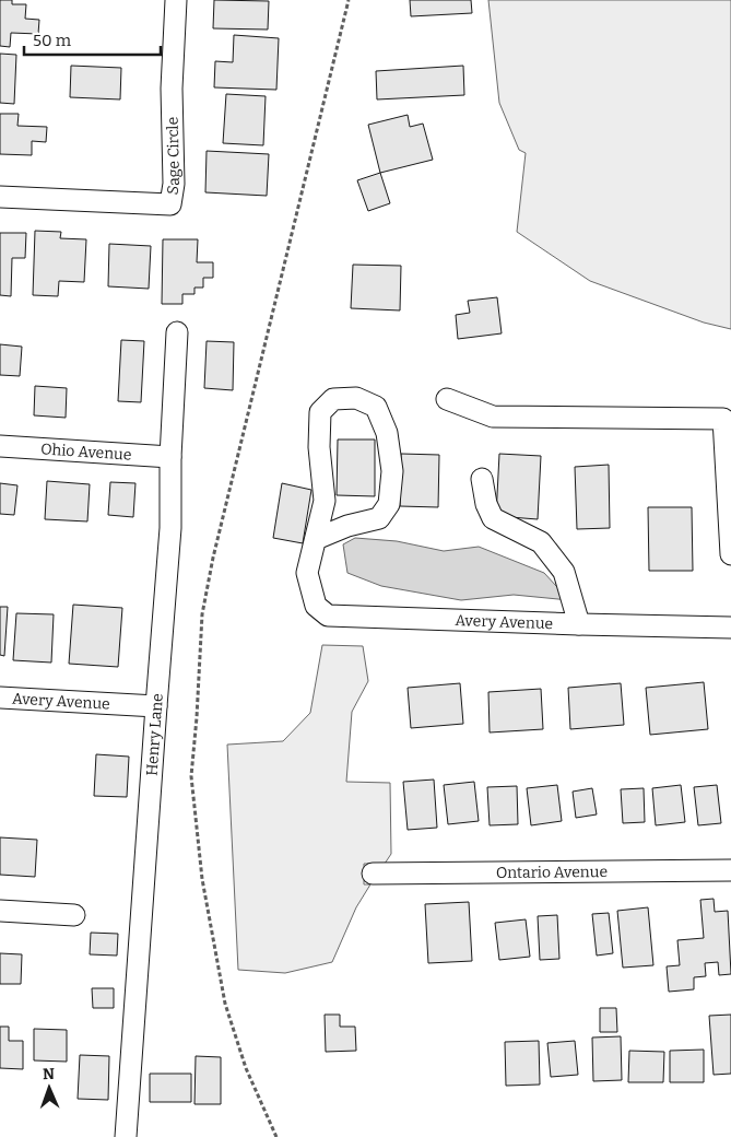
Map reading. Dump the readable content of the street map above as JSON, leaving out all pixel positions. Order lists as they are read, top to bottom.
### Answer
{
  "streets": {
    "street": [
      "Sage Circle",
      "Ohio Avenue",
      "Avery Avenue",
      "Henry Lane",
      "Ontario Avenue"
    ]
  },
  "crossings": [
    ["Ohio Avenue", "Henry Lane"],
    ["Avery Avenue", "Henry Lane"]
  ],
  "scale_bar": "50 m",
  "north": "top"
}
